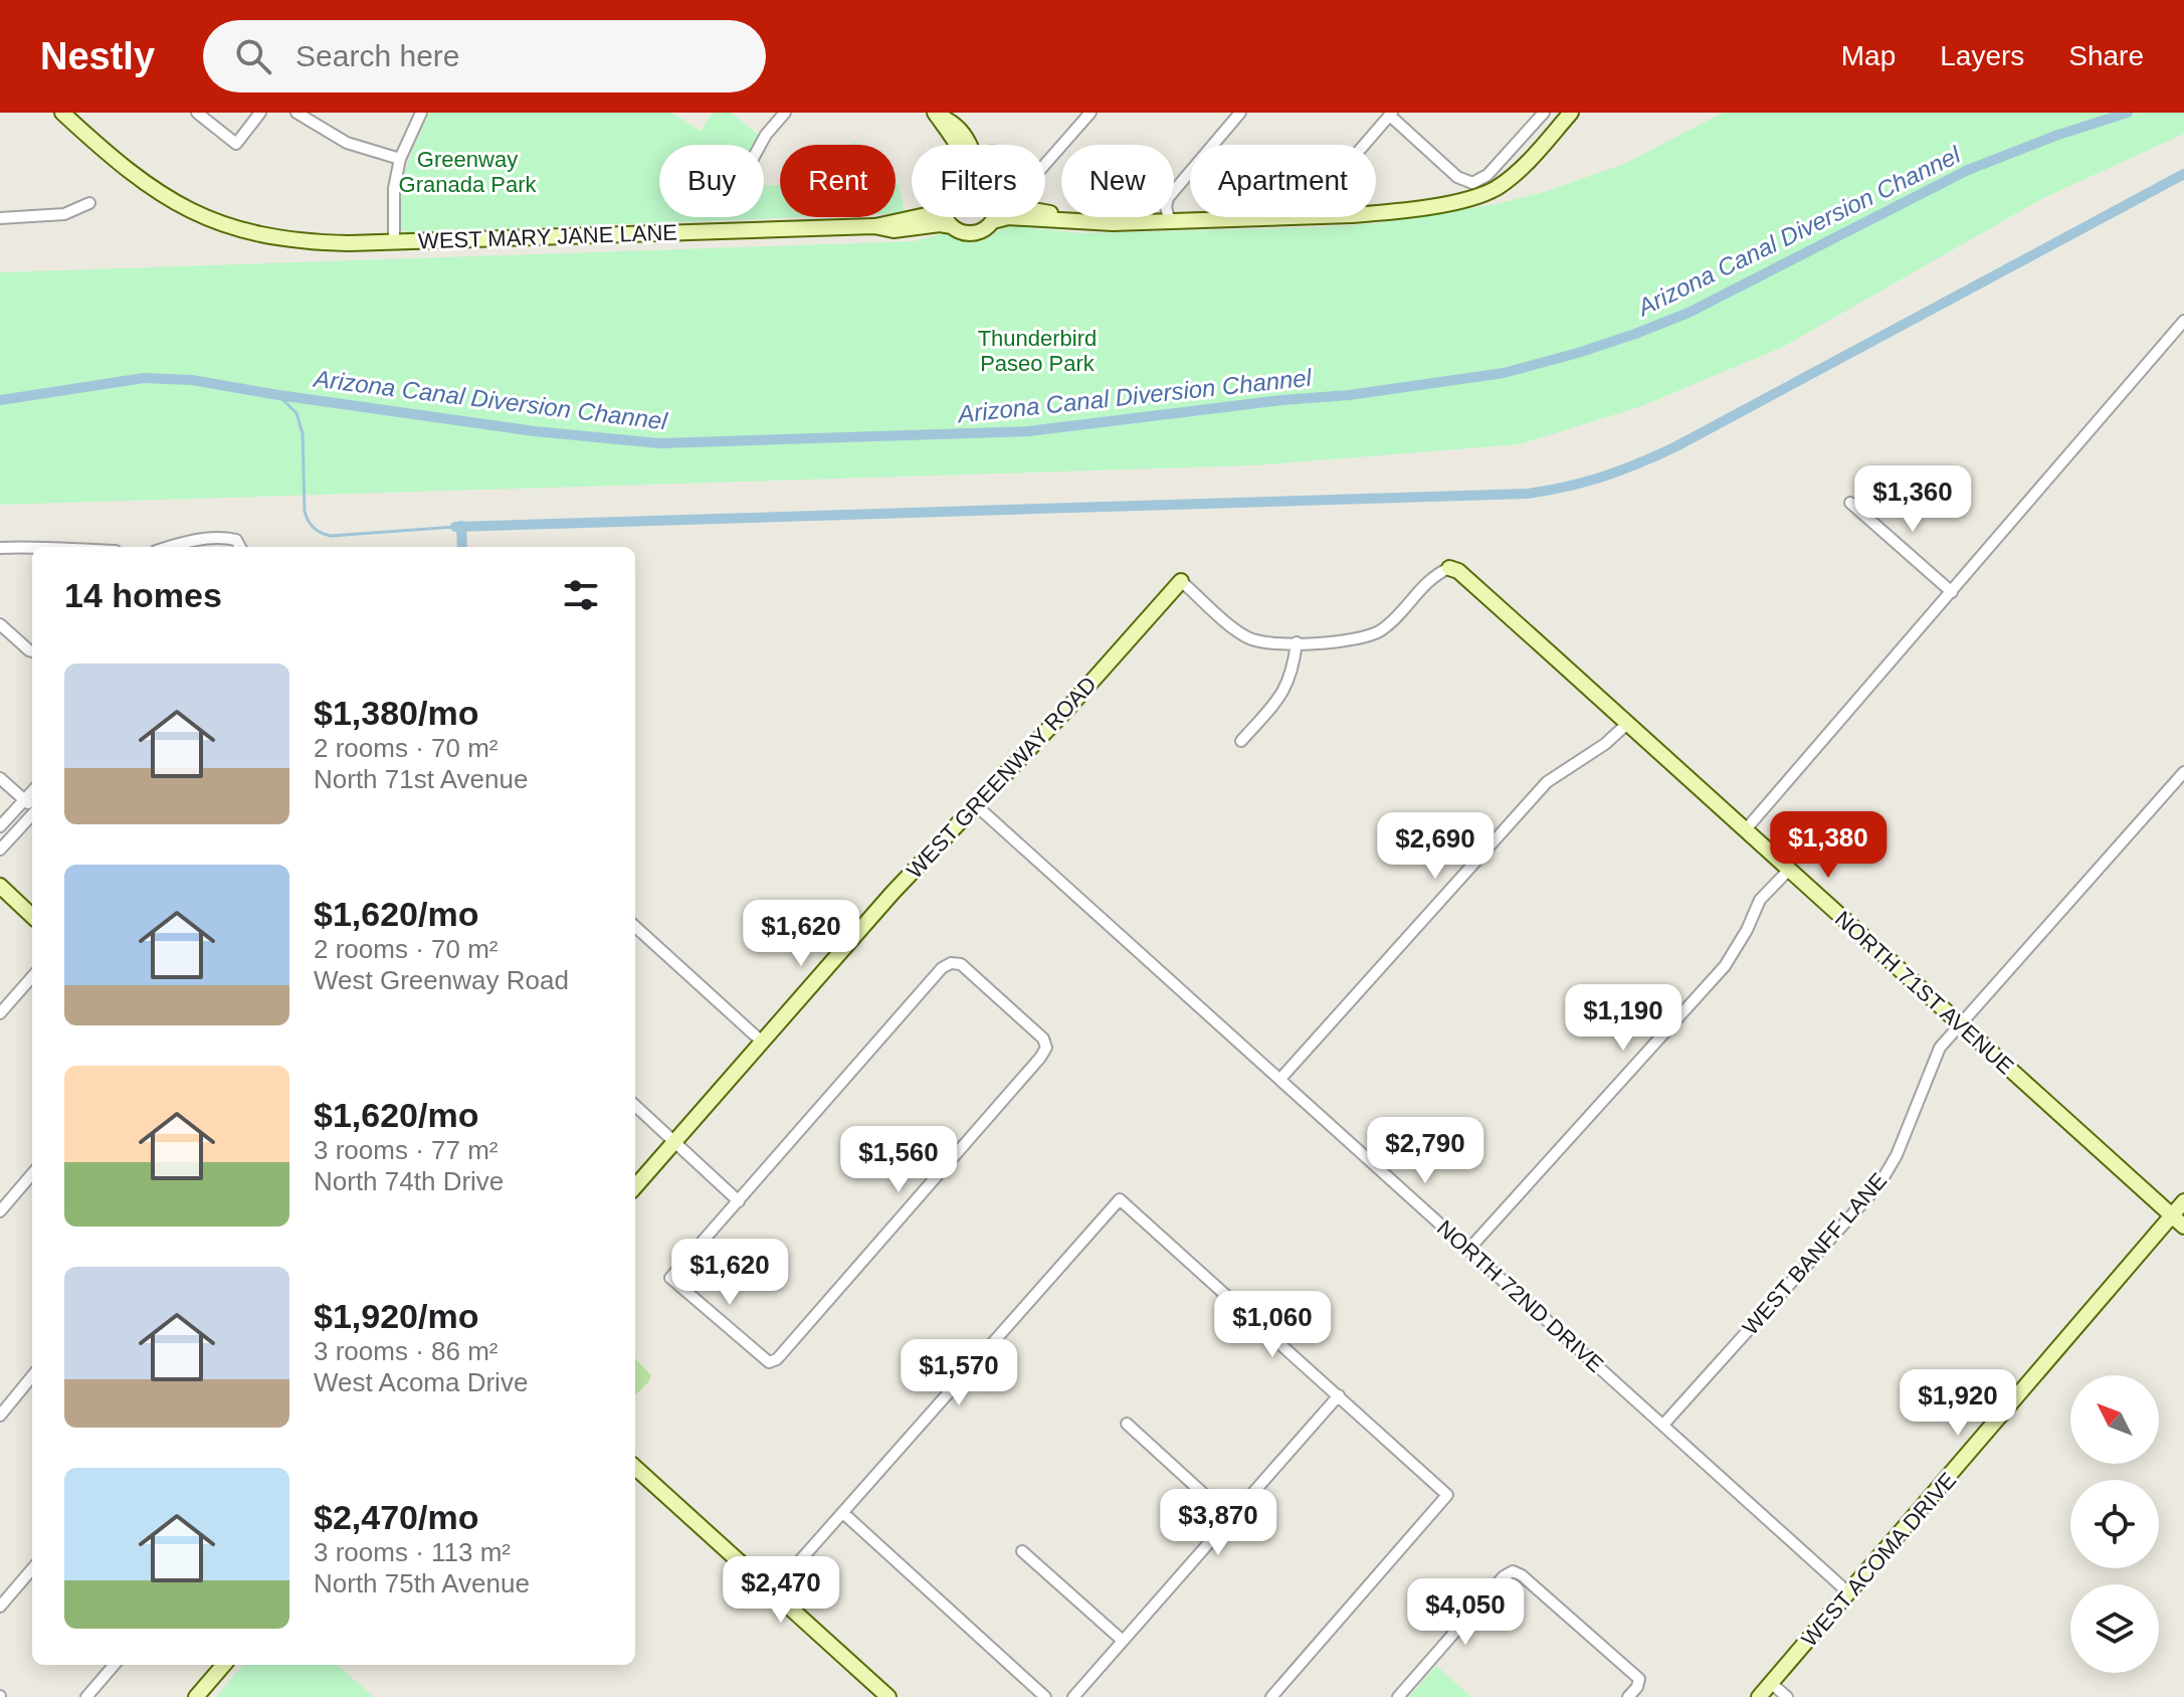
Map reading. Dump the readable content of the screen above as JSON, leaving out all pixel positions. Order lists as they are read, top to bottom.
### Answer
{
  "streets": {
    "street": [
      "WEST MARY JANE LANE",
      "WEST GREENWAY ROAD",
      "NORTH 71ST AVENUE",
      "WEST BANFF LANE",
      "NORTH 72ND DRIVE",
      "WEST ACOMA DRIVE"
    ]
  },
  "crossings": [
    ["WEST GREENWAY ROAD", "NORTH 72ND DRIVE"],
    ["NORTH 71ST AVENUE", "WEST BANFF LANE"],
    ["NORTH 71ST AVENUE", "WEST ACOMA DRIVE"],
    ["WEST BANFF LANE", "NORTH 72ND DRIVE"],
    ["NORTH 72ND DRIVE", "WEST ACOMA DRIVE"]
  ],
  "water": ["Arizona Canal Diversion Channel"],
  "parks": ["Greenway Granada Park", "Thunderbird Paseo Park"],
  "north": "top left",
  "page": {
    "header": "Nestly",
    "search": "Search here",
    "nav": ["Map", "Layers", "Share"],
    "chip": [
      "Buy",
      "Rent",
      "Filters",
      "New",
      "Apartment"
    ],
    "price": [
      "$1,360",
      "$1,380",
      "$2,690",
      "$1,620",
      "$1,190",
      "$2,790",
      "$1,560",
      "$1,620",
      "$1,060",
      "$1,570",
      "$1,920",
      "$3,870",
      "$2,470",
      "$4,050"
    ],
    "heading": "14 homes",
    "list": [
      {
        "name": "$1,380/mo",
        "note": "2 rooms · 70 m² · North 71st Avenue"
      },
      {
        "name": "$1,620/mo",
        "note": "2 rooms · 70 m² · West Greenway Road"
      },
      {
        "name": "$1,620/mo",
        "note": "3 rooms · 77 m² · North 74th Drive"
      },
      {
        "name": "$1,920/mo",
        "note": "3 rooms · 86 m² · West Acoma Drive"
      },
      {
        "name": "$2,470/mo",
        "note": "3 rooms · 113 m² · North 75th Avenue"
      }
    ]
  }
}
